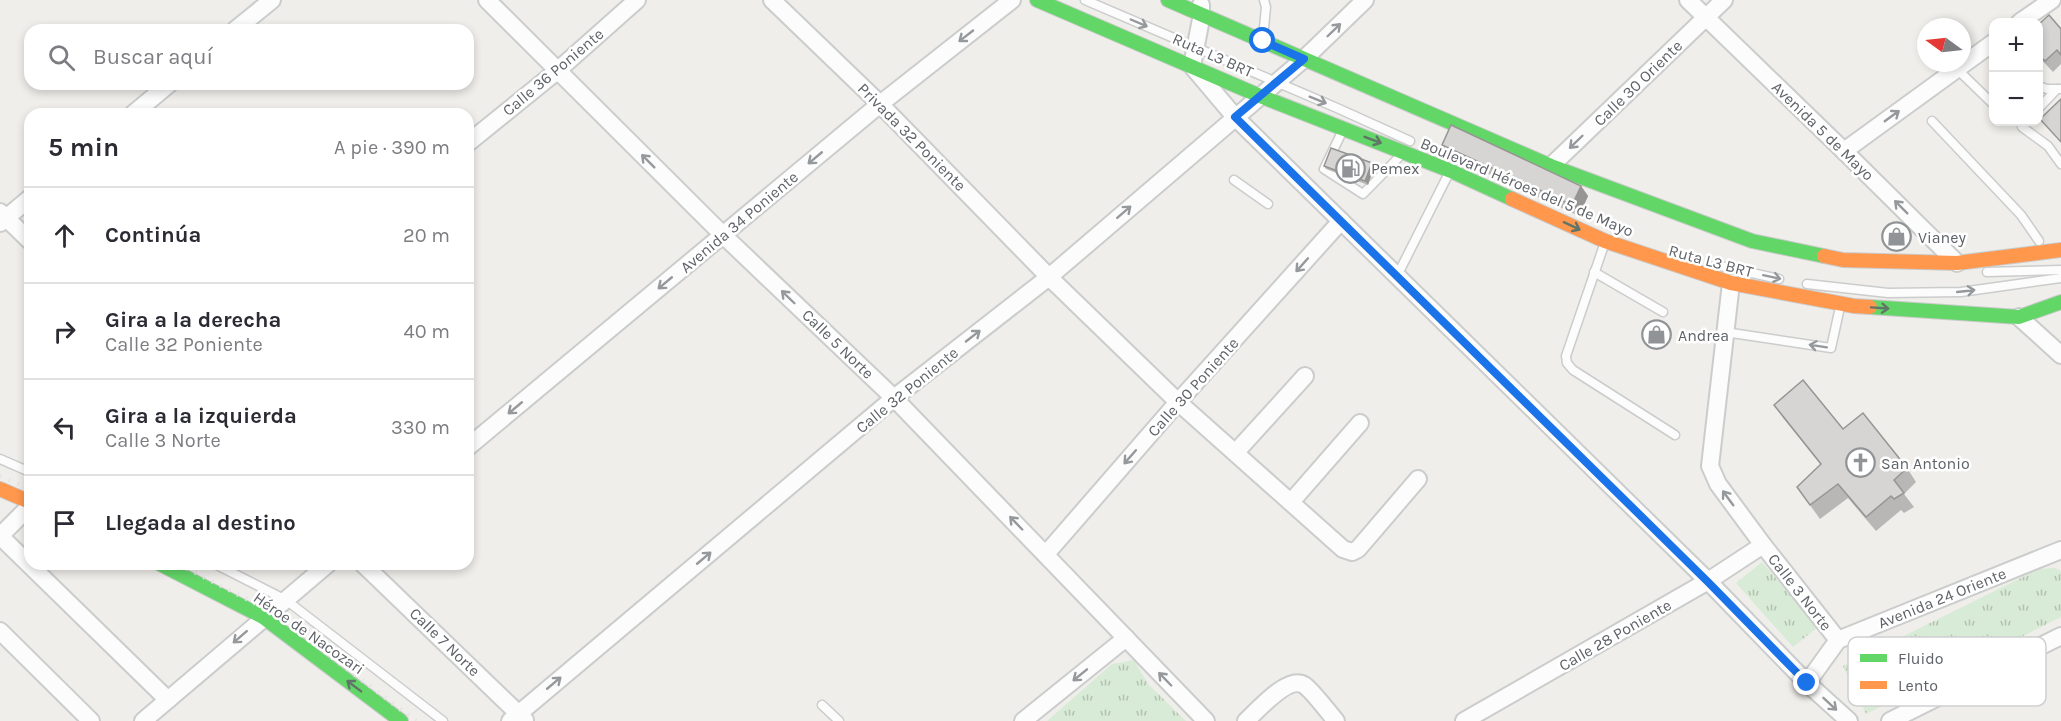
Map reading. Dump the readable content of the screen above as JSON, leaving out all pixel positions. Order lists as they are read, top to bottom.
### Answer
{
  "streets": {
    "main road": ["Boulevard Héroes del 5 de Mayo", "Héroe de Nacozari"],
    "street": [
      "Calle 36 Poniente",
      "Calle 30 Oriente",
      "Avenida 5 de Mayo",
      "Privada 32 Poniente",
      "Avenida 34 Poniente",
      "Calle 5 Norte",
      "Calle 30 Poniente",
      "Calle 32 Poniente",
      "Calle 3 Norte",
      "Avenida 24 Oriente",
      "Calle 28 Poniente",
      "Calle 7 Norte"
    ],
    "lane": ["Ruta L3 BRT"]
  },
  "crossings": [
    ["Ruta L3 BRT", "Boulevard Héroes del 5 de Mayo"],
    ["Ruta L3 BRT", "Calle 32 Poniente"],
    ["Calle 36 Poniente", "Calle 5 Norte"],
    ["Calle 30 Oriente", "Avenida 5 de Mayo"],
    ["Calle 30 Oriente", "Boulevard Héroes del 5 de Mayo"],
    ["Avenida 5 de Mayo", "Boulevard Héroes del 5 de Mayo"],
    ["Privada 32 Poniente", "Avenida 34 Poniente"],
    ["Privada 32 Poniente", "Calle 30 Poniente"],
    ["Privada 32 Poniente", "Calle 32 Poniente"],
    ["Boulevard Héroes del 5 de Mayo", "Calle 32 Poniente"],
    ["Boulevard Héroes del 5 de Mayo", "Calle 3 Norte"],
    ["Avenida 34 Poniente", "Calle 5 Norte"],
    ["Calle 5 Norte", "Calle 30 Poniente"],
    ["Calle 5 Norte", "Calle 32 Poniente"],
    ["Calle 32 Poniente", "Calle 7 Norte"],
    ["Calle 3 Norte", "Avenida 24 Oriente"],
    ["Calle 3 Norte", "Calle 28 Poniente"]
  ],
  "one_way": [
    "Calle 30 Oriente",
    "Avenida 5 de Mayo",
    "Avenida 34 Poniente",
    "Calle 5 Norte",
    "Calle 30 Poniente",
    "Calle 32 Poniente",
    "Calle 3 Norte",
    "Héroe de Nacozari"
  ],
  "places": {
    "fuel station": ["Pemex"],
    "shop": ["Vianey", "Andrea"],
    "church": ["San Antonio"]
  },
  "legend": ["Fluido", "Lento"],
  "north": "left",
  "page": {
    "map_buttons": ["+", "−"],
    "search": "Buscar aquí",
    "heading": ["5 min", "A pie · 390 m"],
    "list": [
      ["Continúa", "20 m"],
      ["Gira a la derecha", "Calle 32 Poniente", "40 m"],
      ["Gira a la izquierda", "Calle 3 Norte", "330 m"],
      "Llegada al destino"
    ]
  }
}
